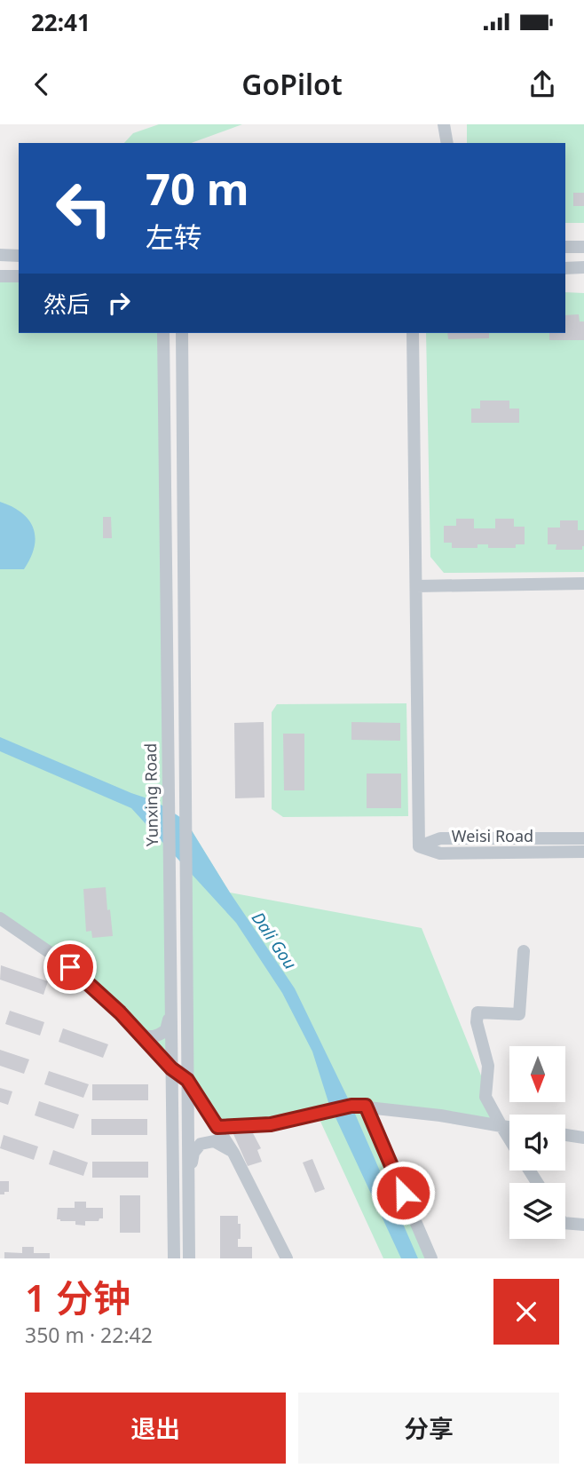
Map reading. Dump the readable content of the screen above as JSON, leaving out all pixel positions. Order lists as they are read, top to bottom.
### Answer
{
  "streets": {
    "street": ["Yunxing Road", "Weisi Road"]
  },
  "water": ["Dali Gou"],
  "north": "bottom",
  "page": {
    "status": "22:41",
    "header": "GoPilot",
    "turn": ["70 m", "左转"],
    "then": "然后",
    "heading": ["1 分钟", "350 m · 22:42"],
    "buttons": ["退出", "分享"]
  }
}
